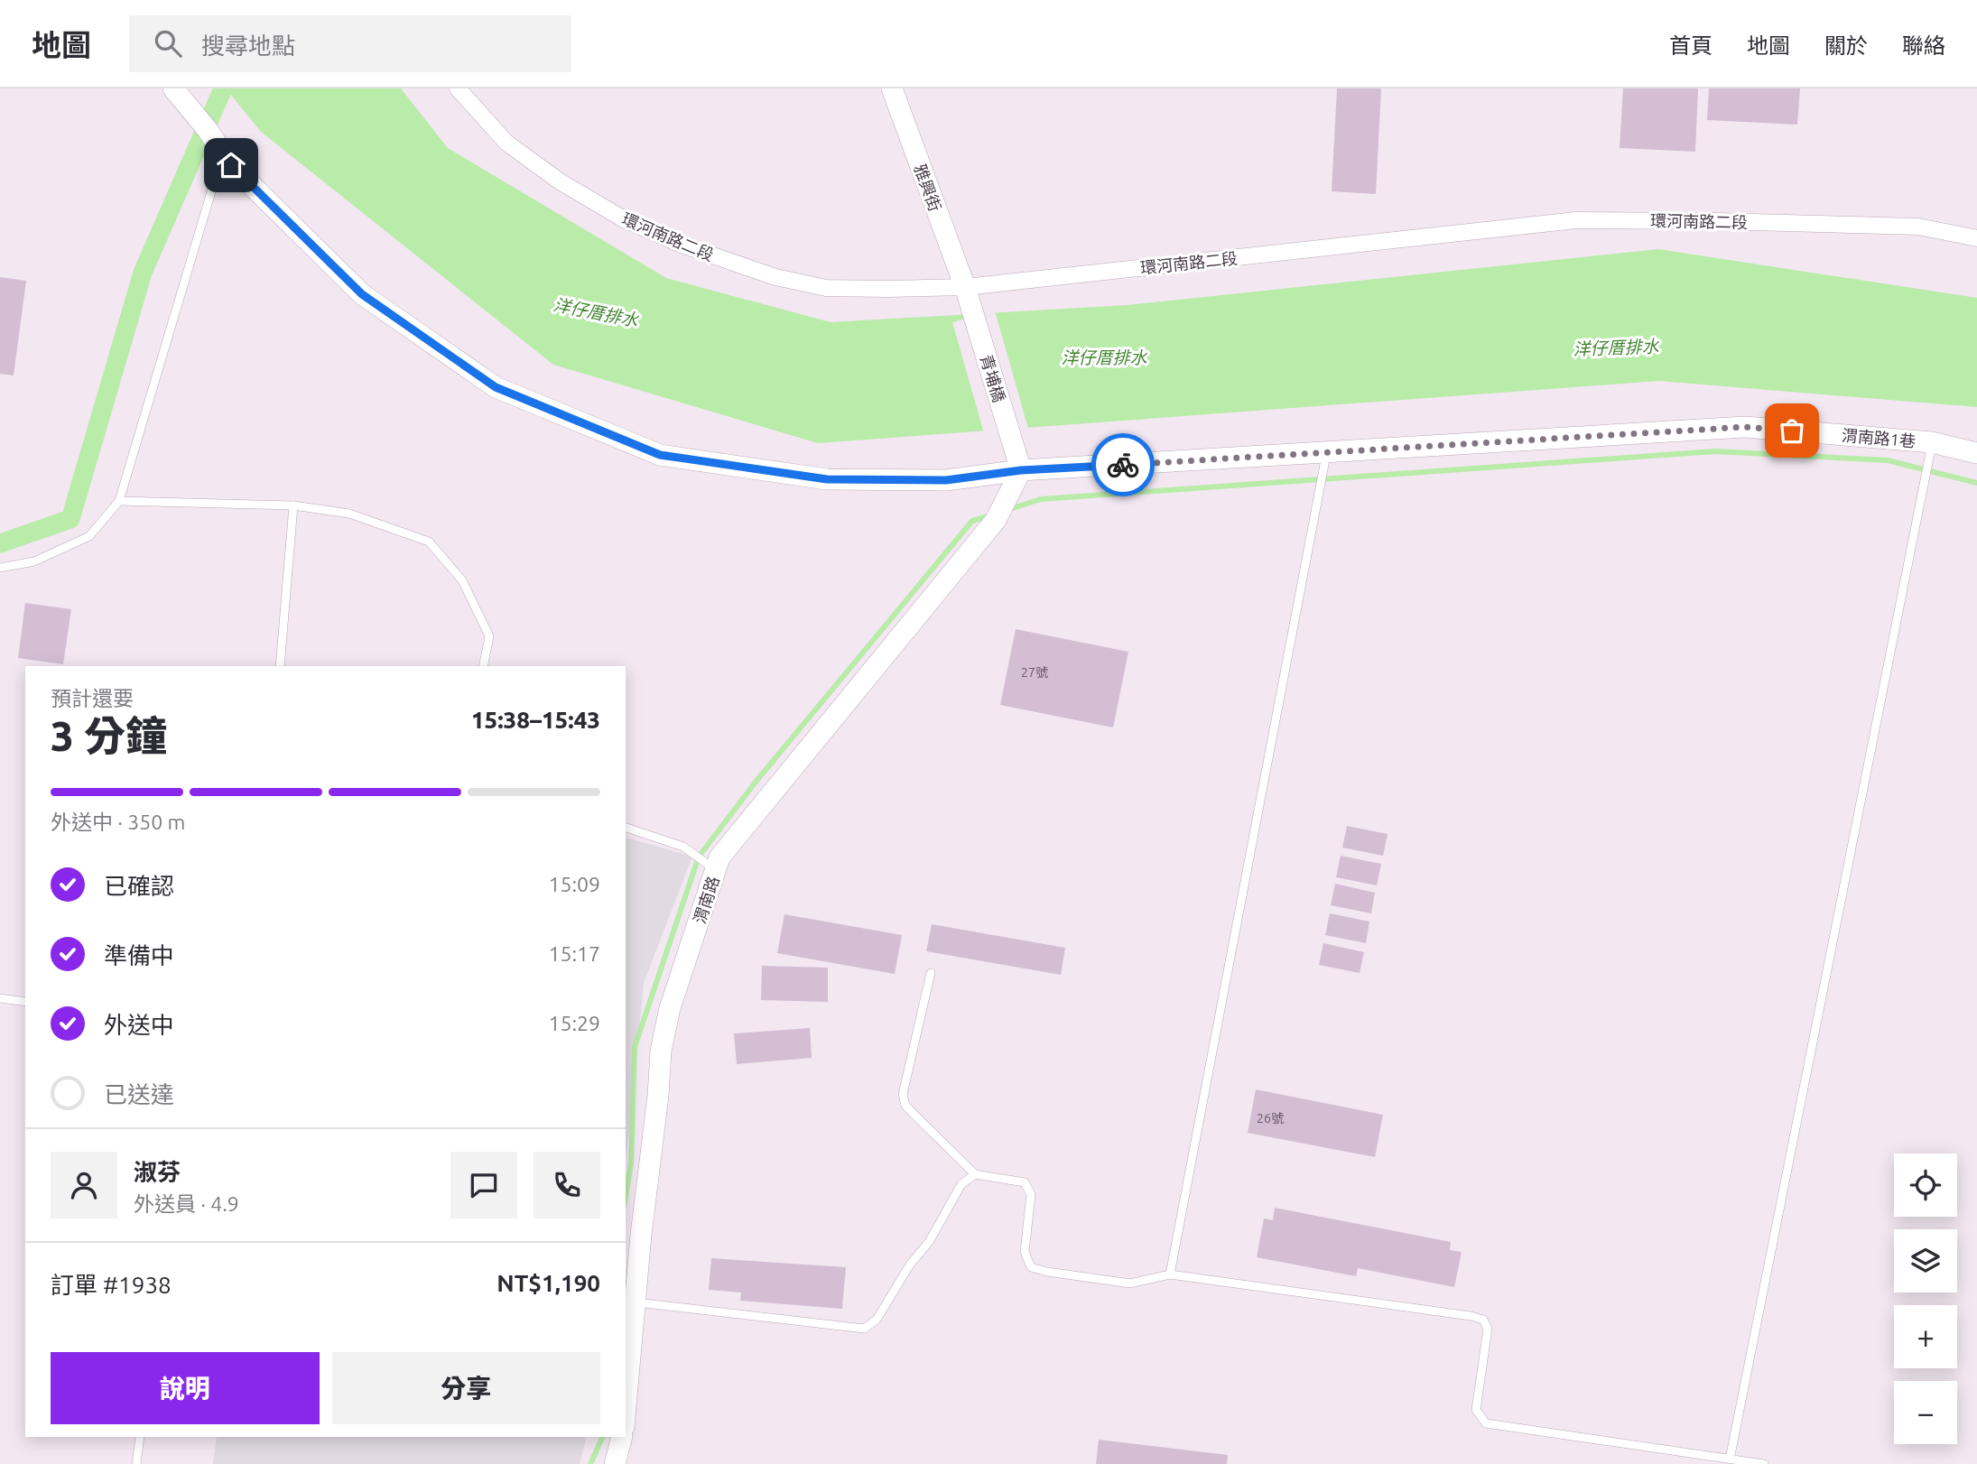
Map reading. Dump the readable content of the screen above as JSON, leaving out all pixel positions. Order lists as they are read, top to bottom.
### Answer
{
  "streets": {
    "street": [
      "雅興街",
      "環河南路二段",
      "青埔橋",
      "渭南路1巷",
      "渭南路"
    ]
  },
  "crossings": [
    ["雅興街", "環河南路二段"],
    ["雅興街", "青埔橋"],
    ["環河南路二段", "青埔橋"],
    ["青埔橋", "渭南路1巷"],
    ["青埔橋", "渭南路"],
    ["渭南路1巷", "渭南路"]
  ],
  "water": ["洋仔厝排水"],
  "house_numbers": ["27號", "26號"],
  "page": {
    "header": "地圖",
    "search": "搜尋地點",
    "nav": [
      "首頁",
      "地圖",
      "關於",
      "聯絡"
    ],
    "heading": ["3 分鐘", "預計還要", "15:38–15:43"],
    "panel": [
      "淑芬",
      "外送員 · 4.9",
      "訂單 #1938",
      "NT$1,190"
    ],
    "bar": "外送中 · 350 m",
    "list": [
      ["已確認", "15:09"],
      ["準備中", "15:17"],
      ["外送中", "15:29"],
      "已送達"
    ],
    "map_buttons": ["+", "−"],
    "buttons": ["說明", "分享"]
  }
}
